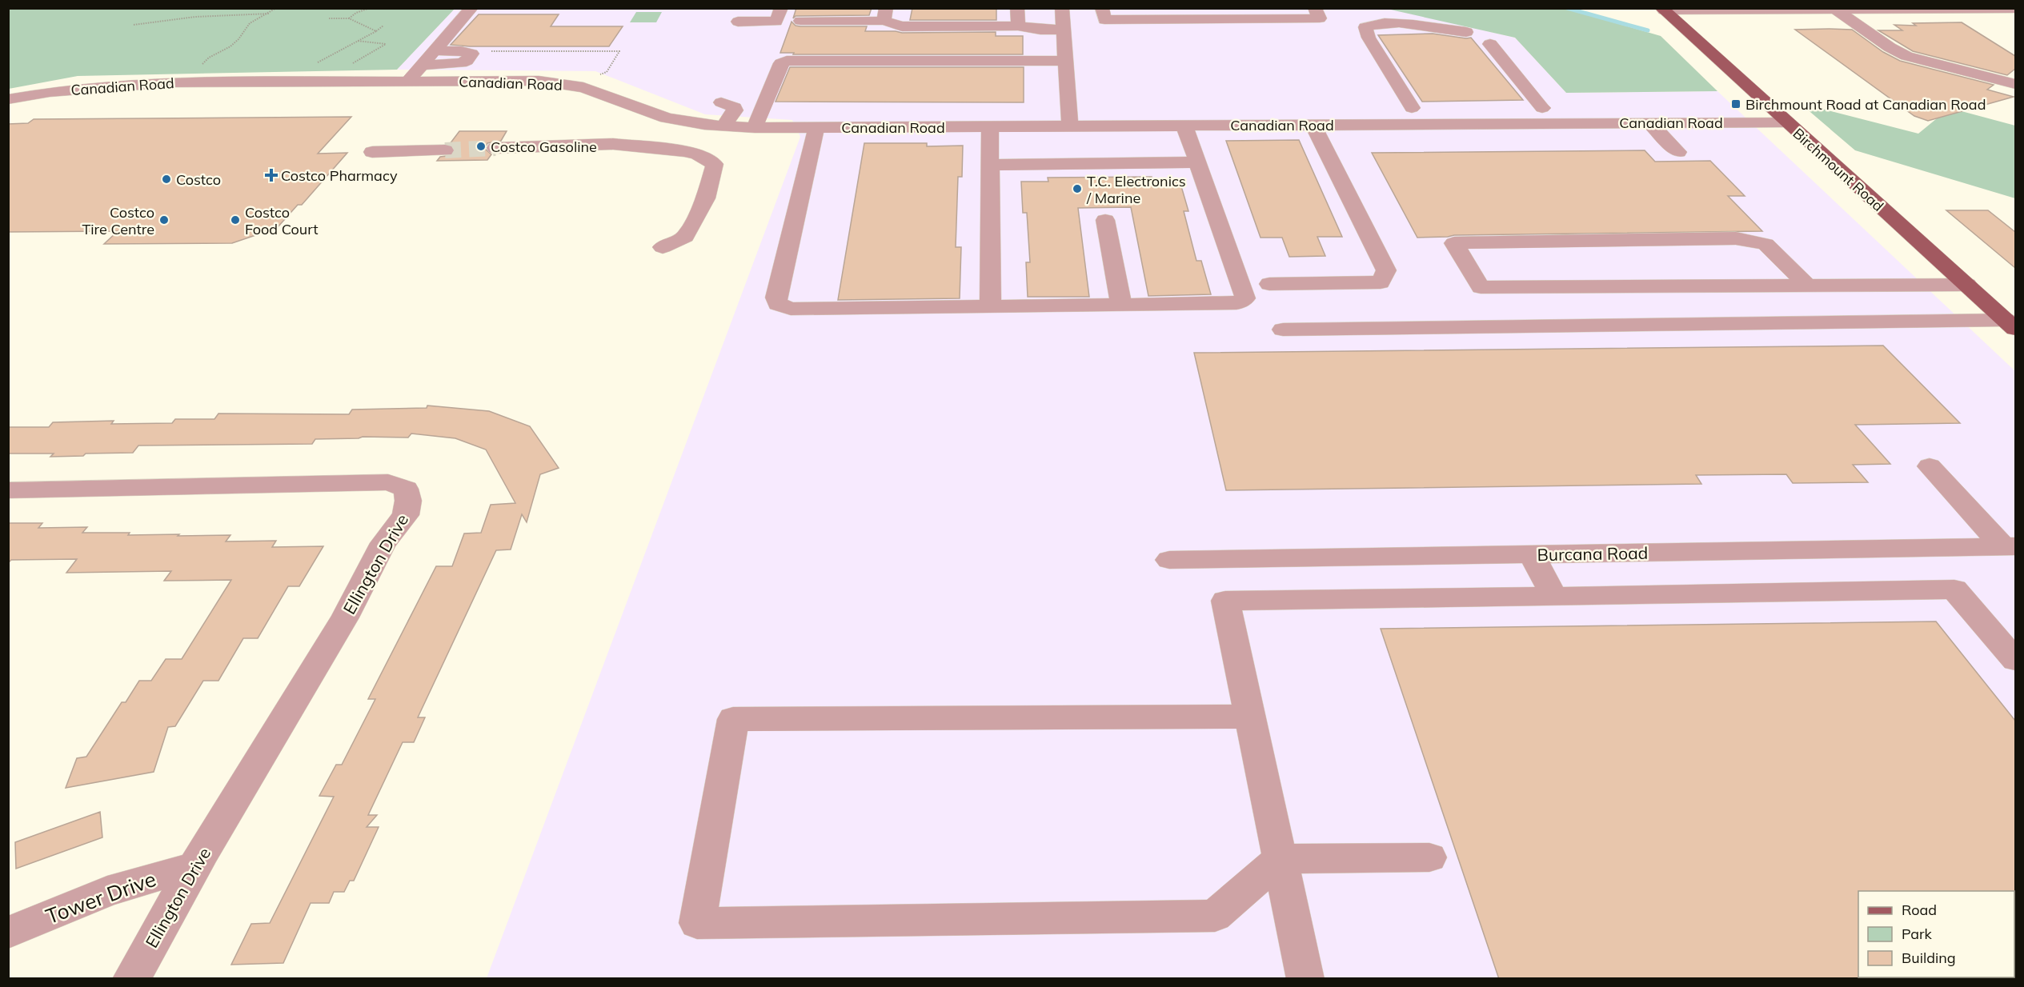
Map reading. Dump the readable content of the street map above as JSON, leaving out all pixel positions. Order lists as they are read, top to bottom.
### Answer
{
  "streets": {
    "main road": ["Birchmount Road"],
    "street": [
      "Canadian Road",
      "Burcana Road",
      "Ellington Drive",
      "Tower Drive"
    ]
  },
  "crossings": [
    ["Canadian Road", "Birchmount Road"],
    ["Ellington Drive", "Tower Drive"]
  ],
  "places": {
    "transit": ["Birchmount Road at Canadian Road"],
    "other": [
      "Costco Gasoline",
      "Costco",
      "T.C. Electronics / Marine",
      "Costco Tire Centre",
      "Costco Food Court"
    ],
    "health": ["Costco Pharmacy"]
  },
  "legend": ["Road", "Park", "Building"]
}
